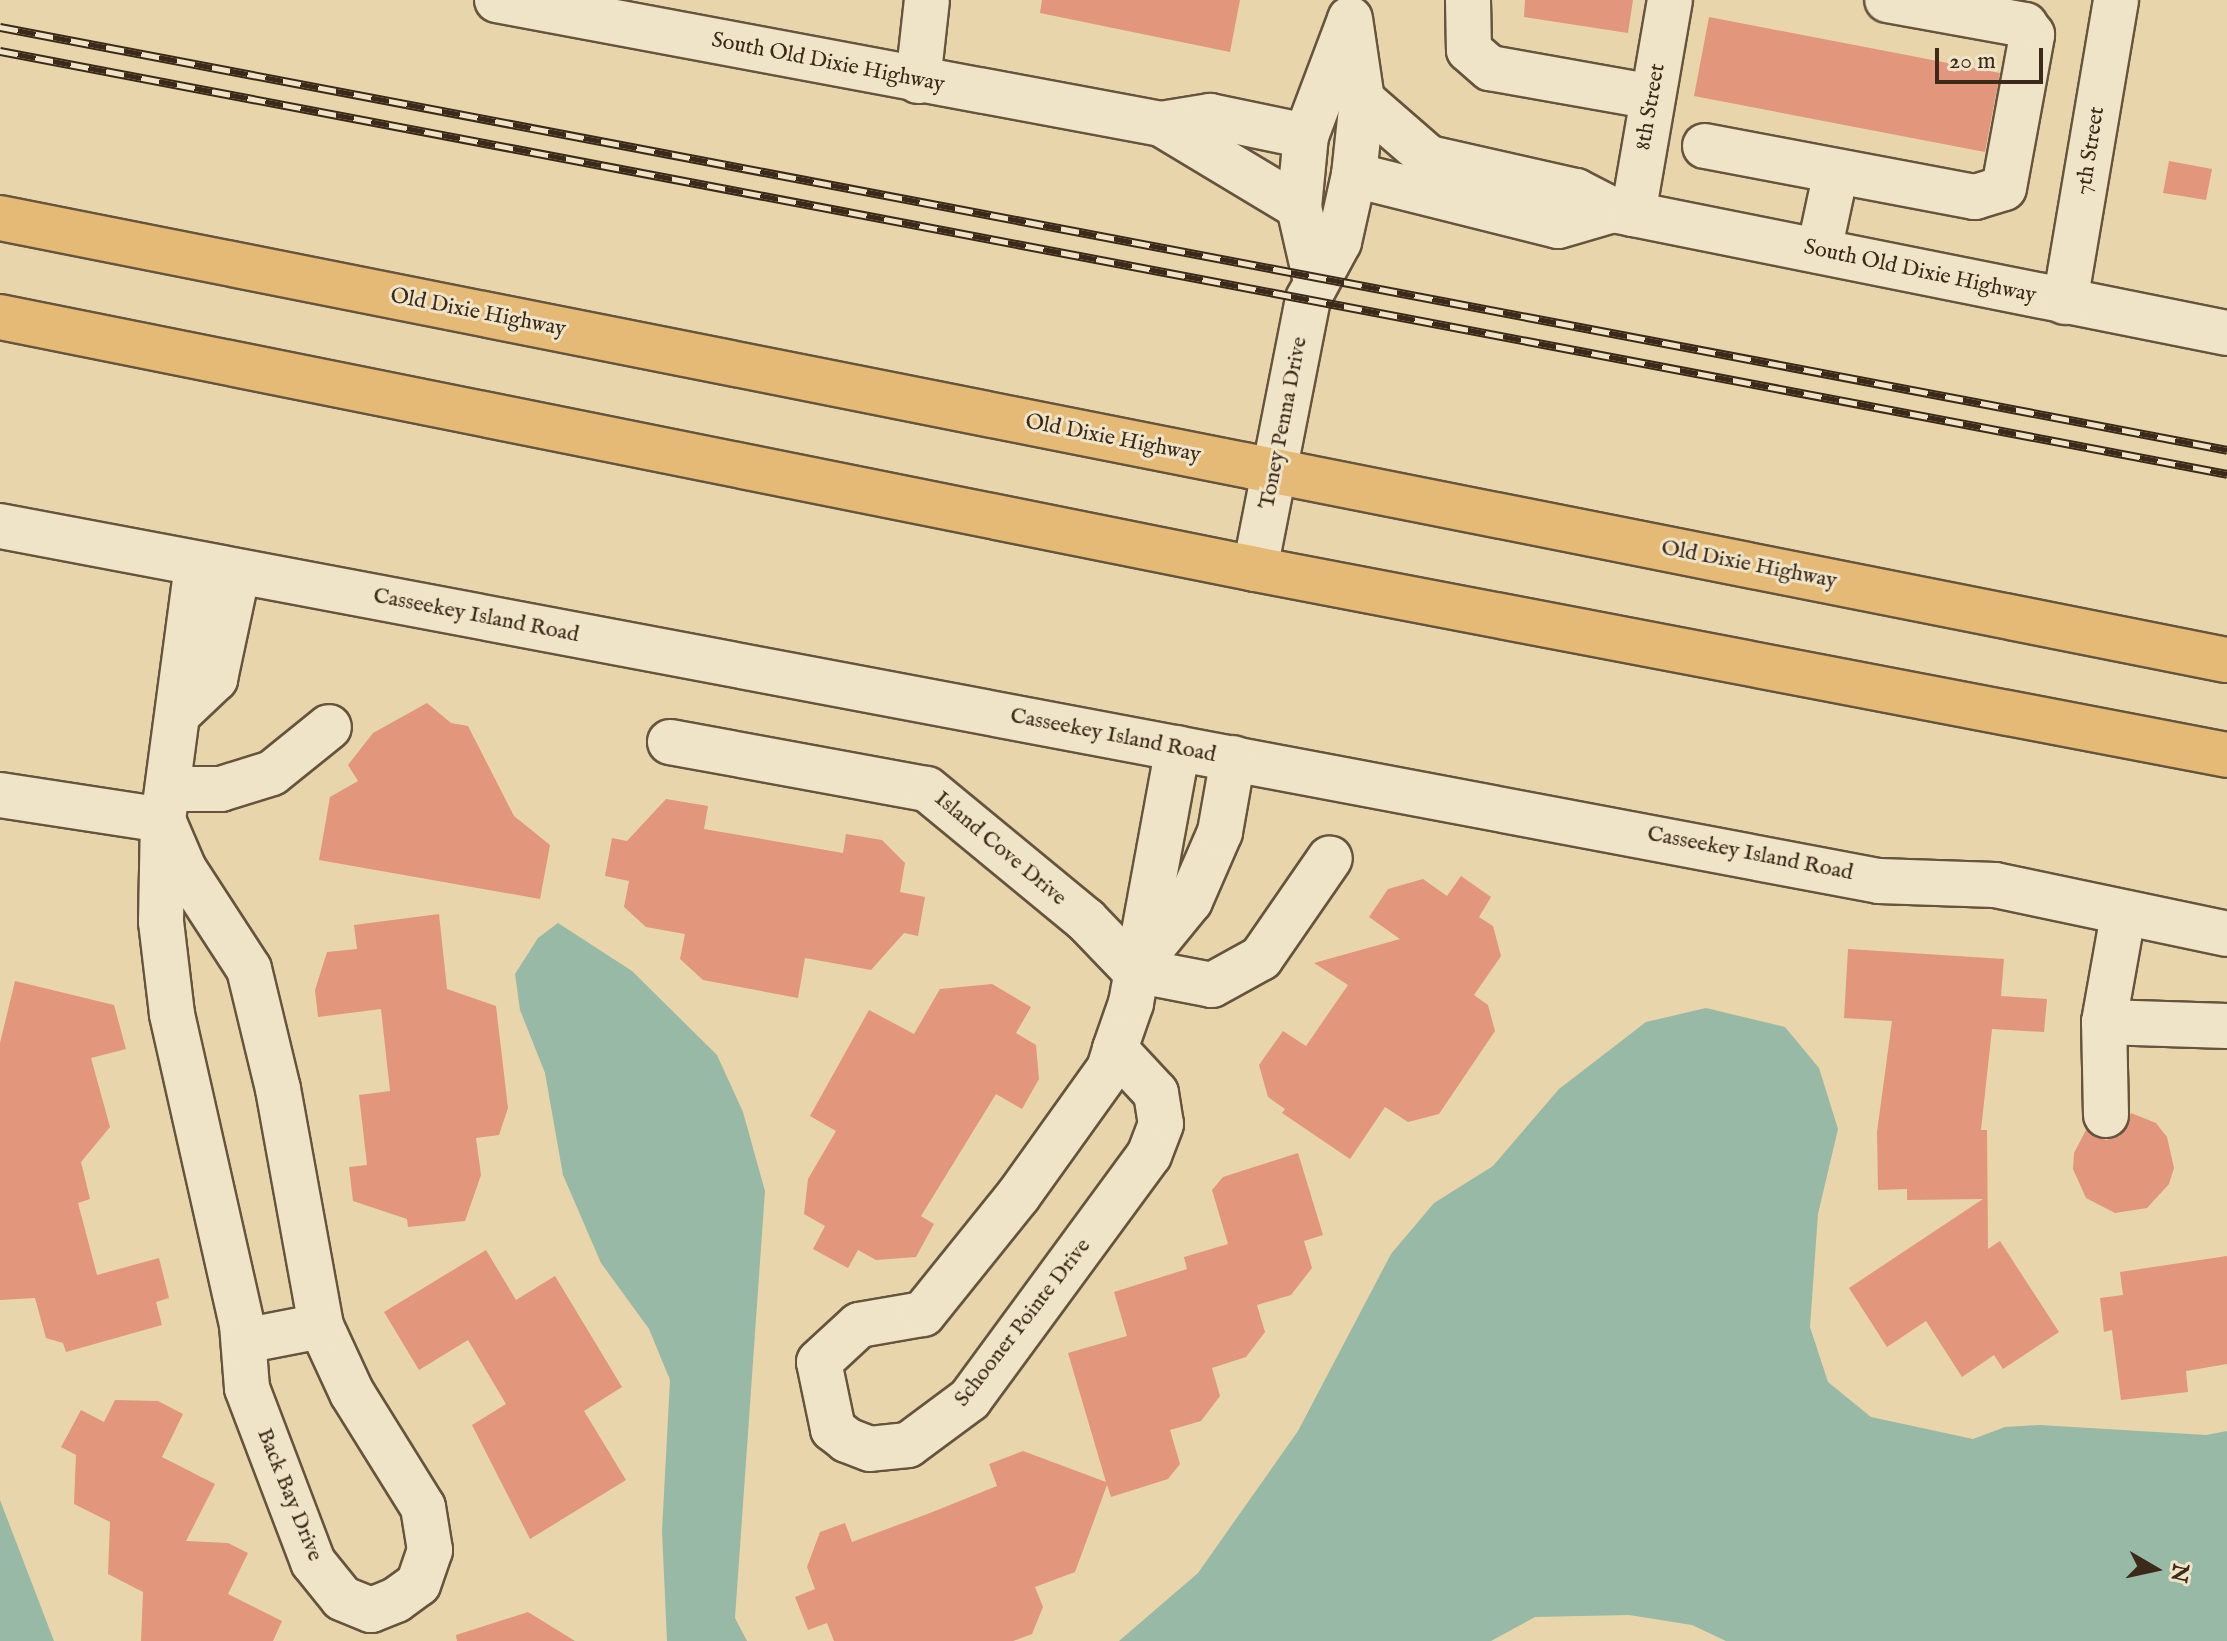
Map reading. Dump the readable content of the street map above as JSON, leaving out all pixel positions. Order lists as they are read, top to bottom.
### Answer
{
  "streets": {
    "main road": ["Old Dixie Highway"],
    "street": [
      "South Old Dixie Highway",
      "8th Street",
      "7th Street",
      "Toney Penna Drive",
      "Casseekey Island Road",
      "Island Cove Drive",
      "Schooner Pointe Drive",
      "Back Bay Drive"
    ]
  },
  "crossings": [
    ["South Old Dixie Highway", "8th Street"],
    ["South Old Dixie Highway", "7th Street"],
    ["South Old Dixie Highway", "Toney Penna Drive"],
    ["Old Dixie Highway", "Toney Penna Drive"],
    ["Casseekey Island Road", "Schooner Pointe Drive"],
    ["Casseekey Island Road", "Back Bay Drive"],
    ["Island Cove Drive", "Schooner Pointe Drive"]
  ],
  "scale_bar": "20 m",
  "north": "right"
}
